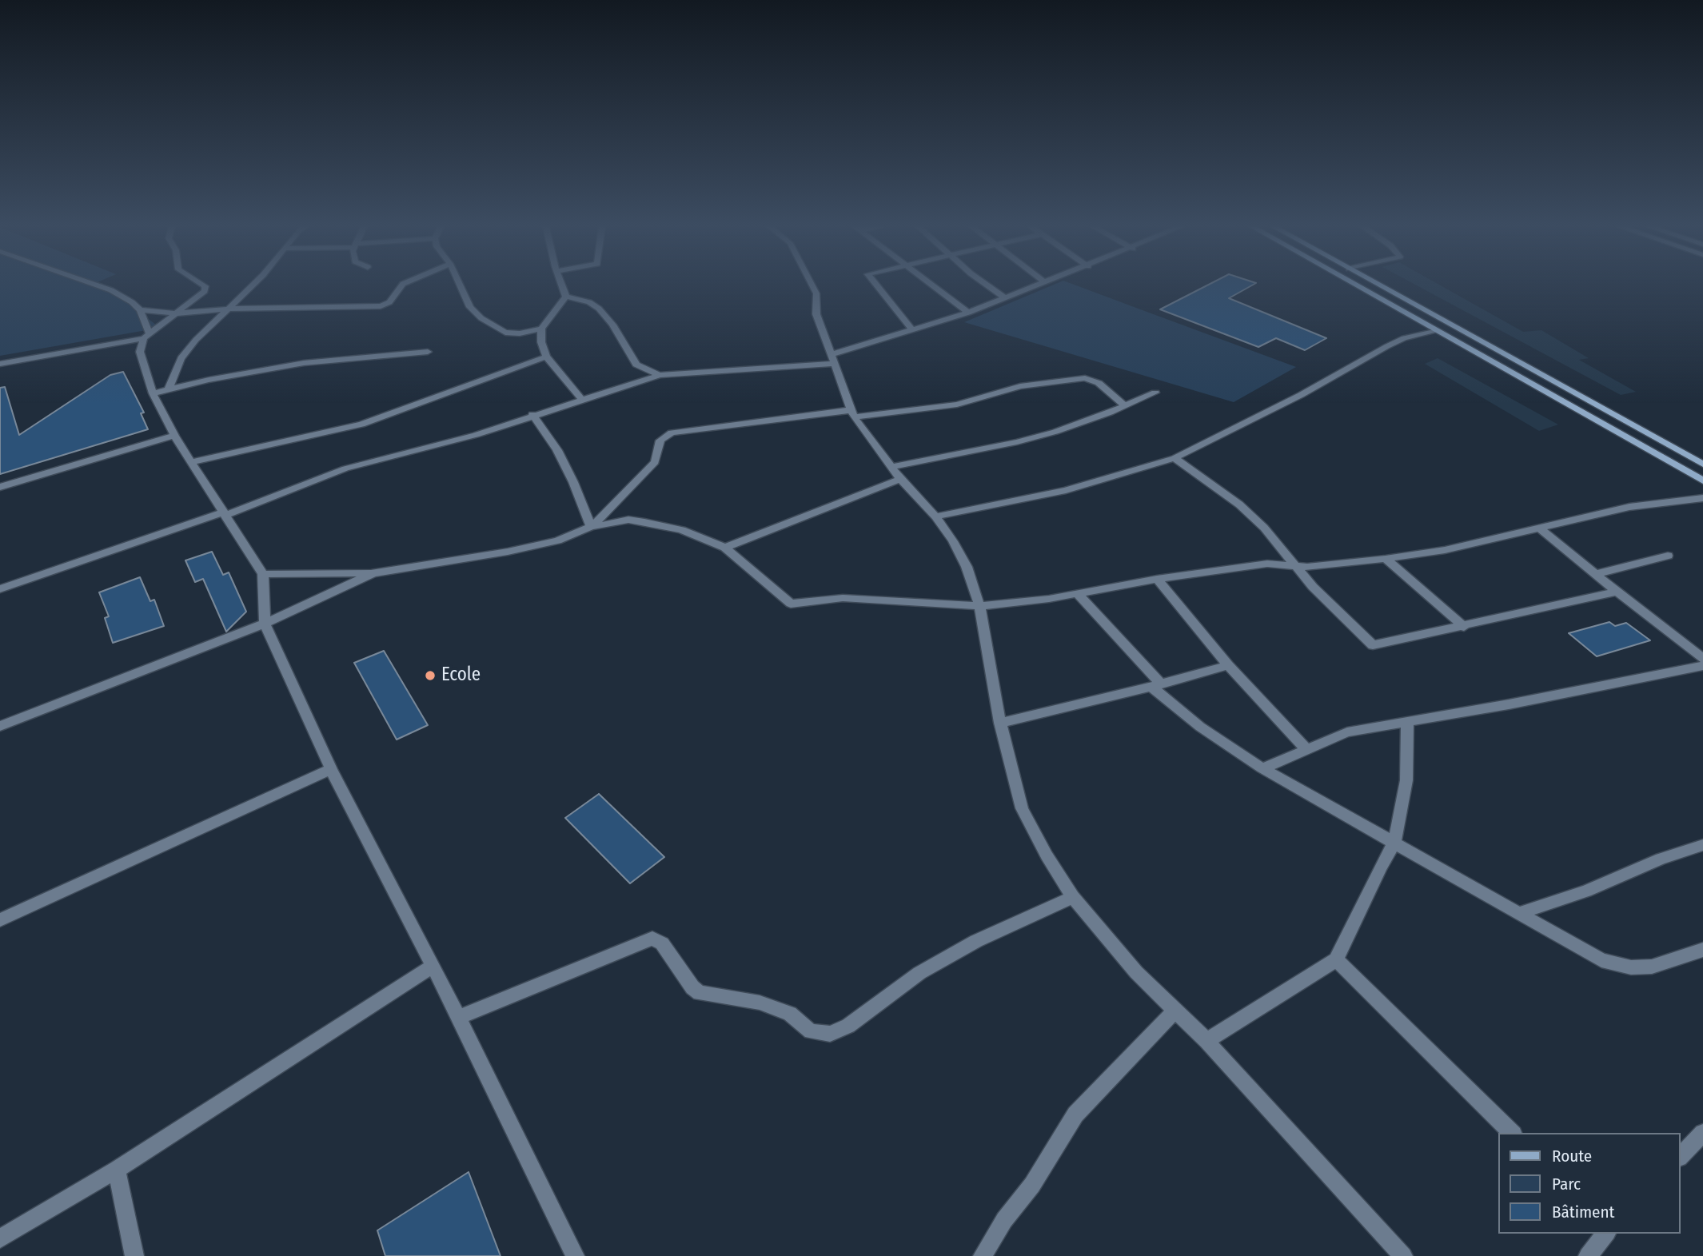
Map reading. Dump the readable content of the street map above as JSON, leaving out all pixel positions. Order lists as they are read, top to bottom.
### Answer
{
  "places": ["Ecole"],
  "legend": ["Route", "Parc", "Bâtiment"]
}
